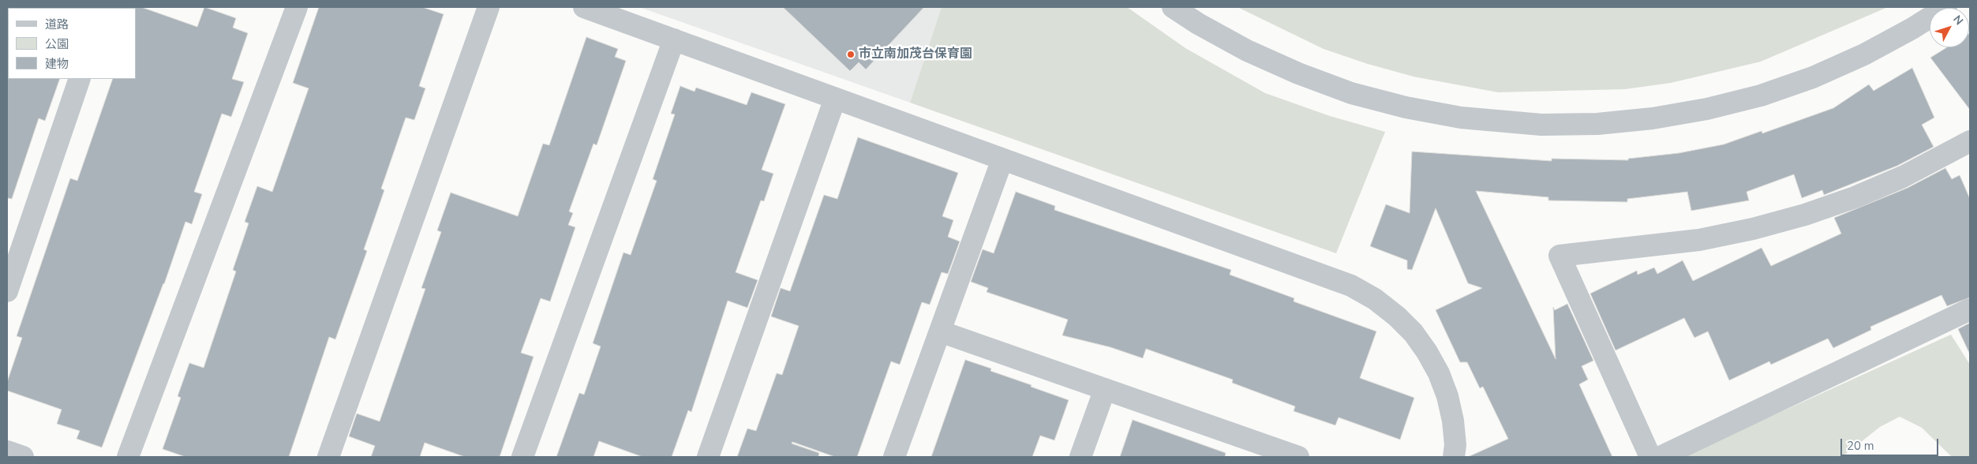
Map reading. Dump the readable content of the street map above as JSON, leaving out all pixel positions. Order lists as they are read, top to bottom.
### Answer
{
  "places": ["市立南加茂台保育園"],
  "legend": ["道路", "公園", "建物"],
  "scale_bar": "20 m",
  "north": "top right"
}
